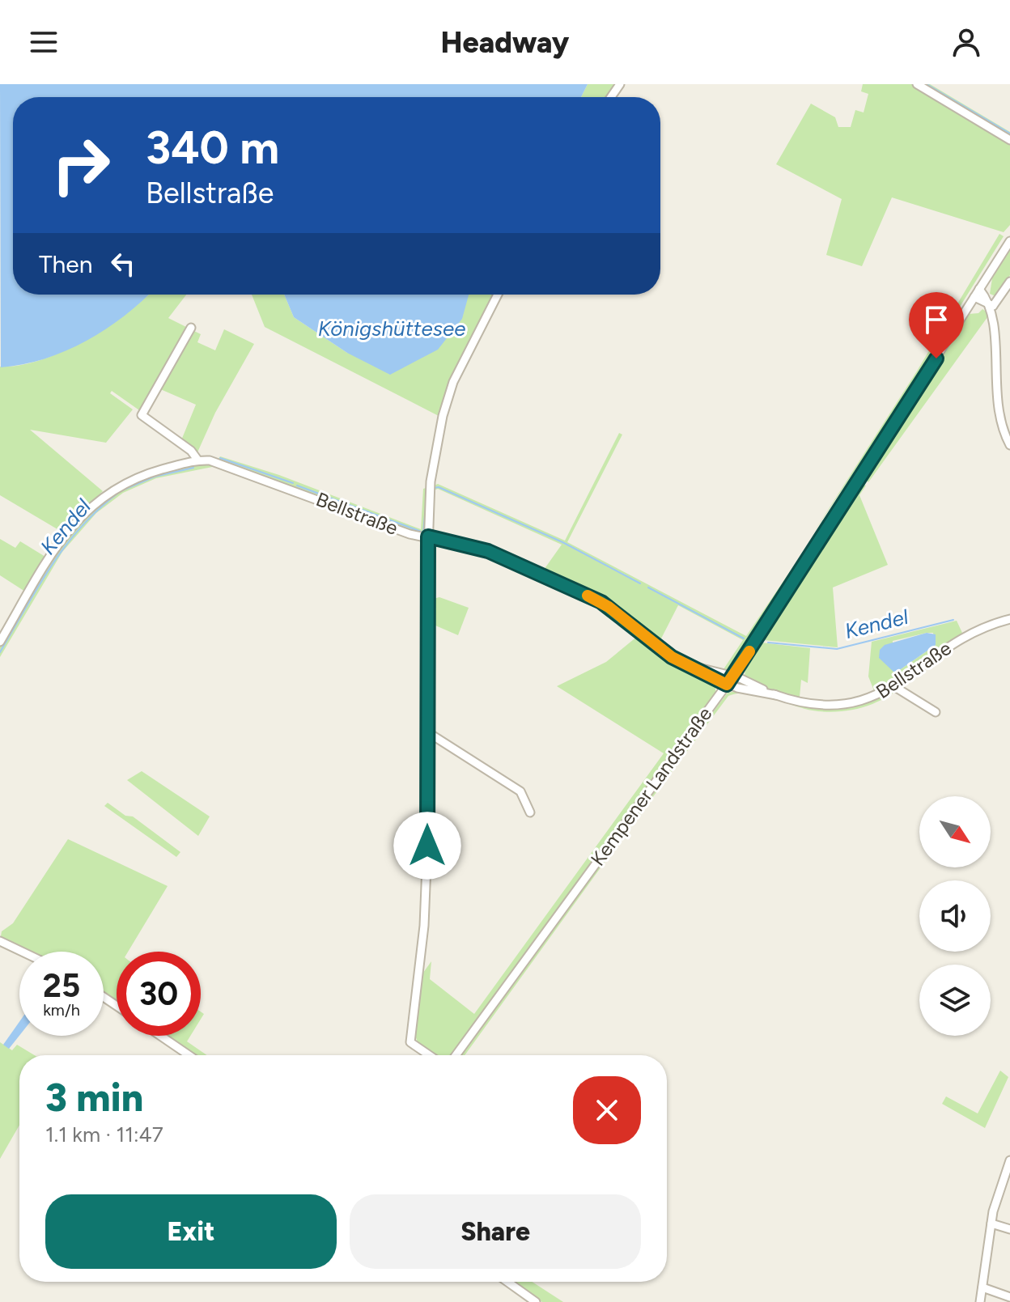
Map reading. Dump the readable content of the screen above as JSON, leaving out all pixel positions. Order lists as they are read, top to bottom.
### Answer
{
  "streets": {
    "street": ["Bellstraße", "Kempener Landstraße"]
  },
  "crossings": [
    ["Bellstraße", "Kempener Landstraße"]
  ],
  "water": ["Königshüttesee", "Kendel"],
  "north": "bottom right",
  "page": {
    "header": "Headway",
    "turn": ["340 m", "Bellstraße"],
    "then": "Then",
    "speed": "25 km/h",
    "limit": "30",
    "heading": ["3 min", "1.1 km · 11:47"],
    "buttons": ["Exit", "Share"]
  }
}
